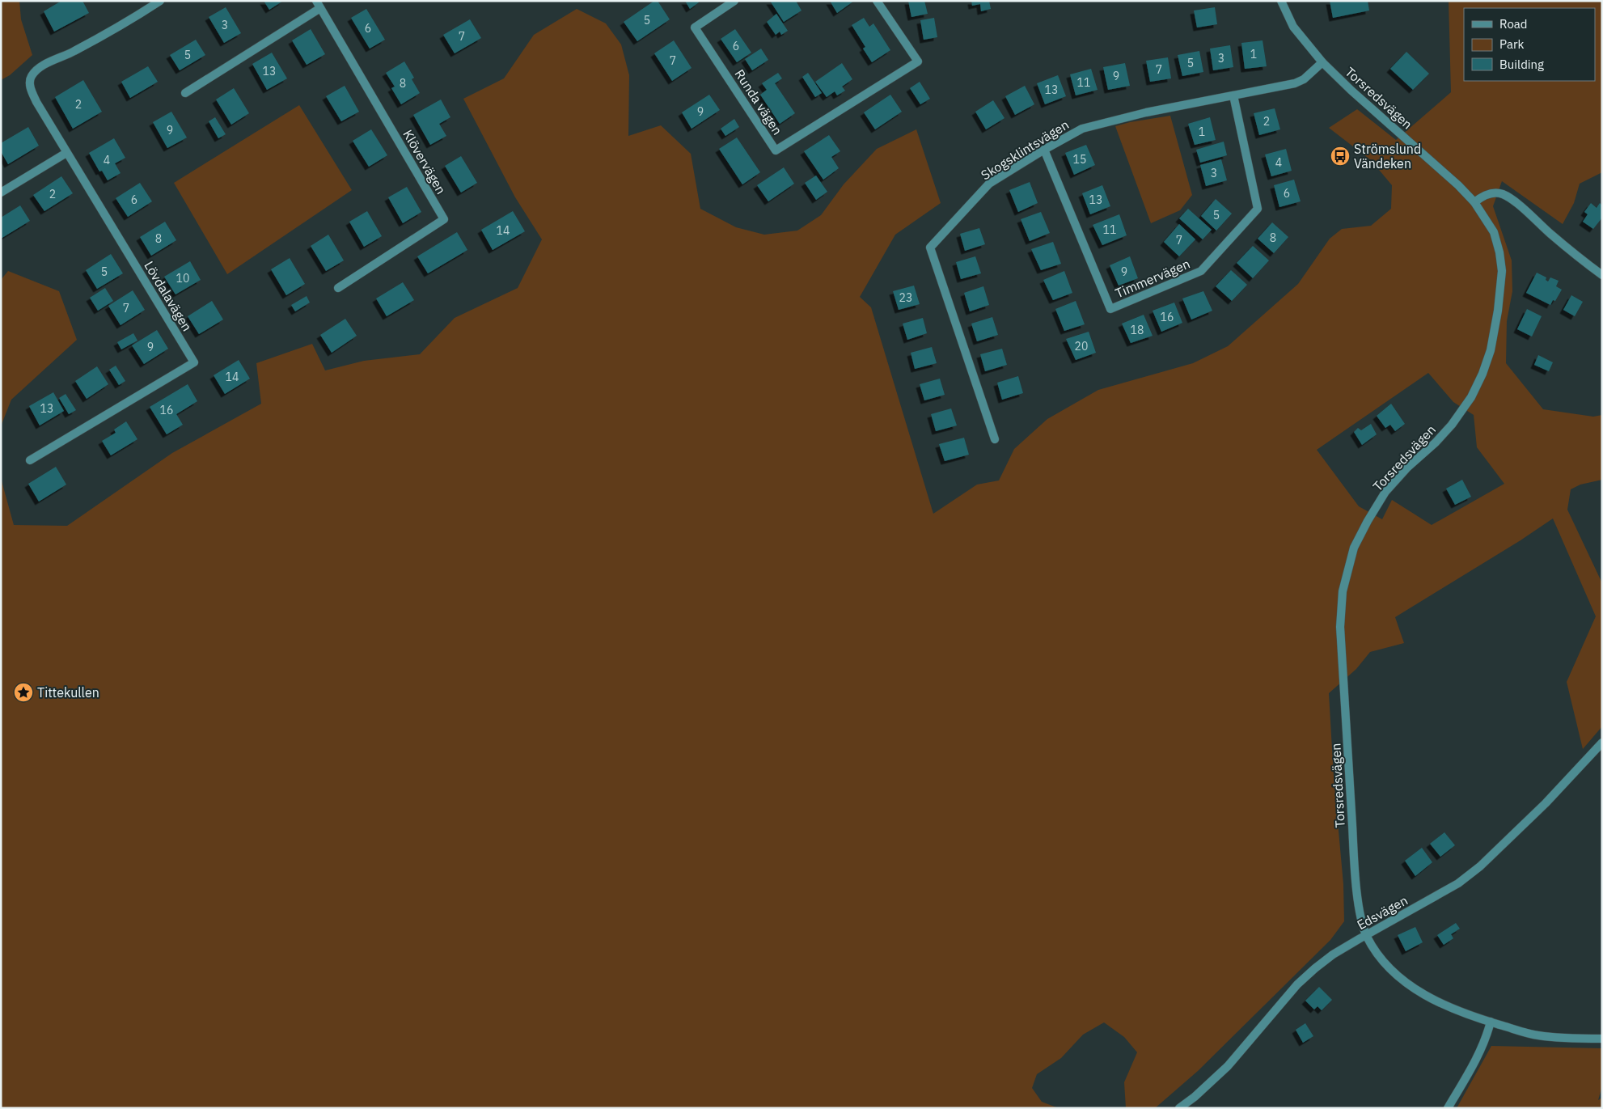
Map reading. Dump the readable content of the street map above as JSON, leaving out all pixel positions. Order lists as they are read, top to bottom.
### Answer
{
  "streets": {
    "street": [
      "Torsredsvägen",
      "Runda vägen",
      "Skogsklintsvägen",
      "Klövervägen",
      "Timmervägen",
      "Lövdalavägen",
      "Edsvägen"
    ]
  },
  "crossings": [
    ["Torsredsvägen", "Skogsklintsvägen"],
    ["Torsredsvägen", "Edsvägen"],
    ["Skogsklintsvägen", "Timmervägen"]
  ],
  "places": {
    "bus stop": ["Strömslund Vändeken"],
    "place": ["Tittekullen"]
  },
  "house_numbers": [
    "5",
    "3",
    "6",
    "7",
    "6",
    "1",
    "5",
    "3",
    "7",
    "5",
    "7",
    "13",
    "9",
    "11",
    "8",
    "13",
    "2",
    "9",
    "2",
    "9",
    "1",
    "15",
    "4",
    "4",
    "3",
    "6",
    "2",
    "6",
    "13",
    "5",
    "11",
    "14",
    "8",
    "8",
    "7",
    "5",
    "9",
    "10",
    "23",
    "7",
    "16",
    "18",
    "20",
    "9",
    "14",
    "13",
    "16"
  ],
  "legend": ["Road", "Park", "Building"]
}
